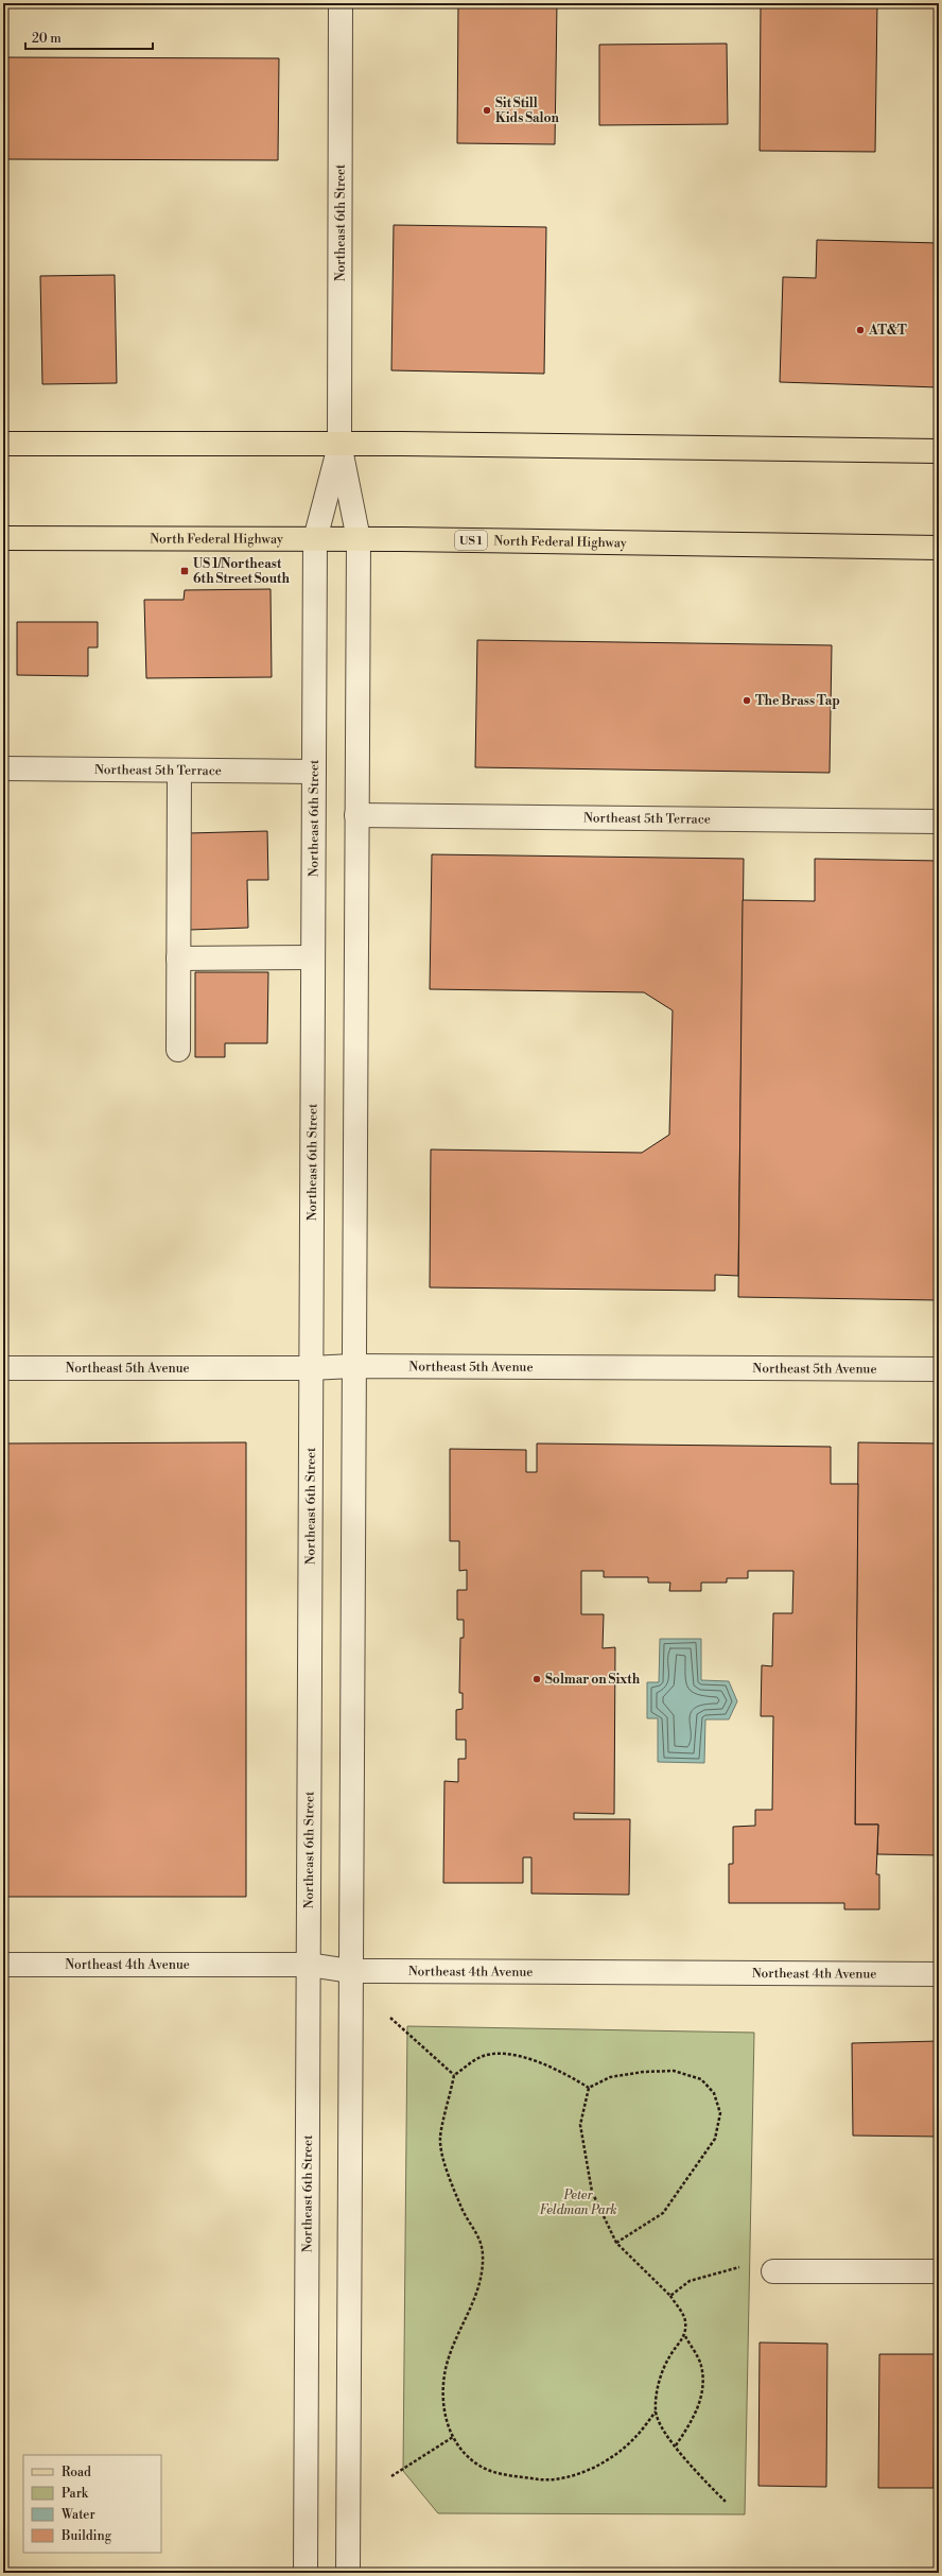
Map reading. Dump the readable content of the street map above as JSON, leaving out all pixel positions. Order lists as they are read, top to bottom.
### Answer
{
  "streets": {
    "main road": ["North Federal Highway", "US 1"],
    "street": [
      "Northeast 6th Street",
      "Northeast 5th Terrace",
      "Northeast 5th Avenue",
      "Northeast 4th Avenue"
    ]
  },
  "crossings": [
    ["Northeast 6th Street", "North Federal Highway"],
    ["Northeast 6th Street", "Northeast 5th Terrace"],
    ["Northeast 6th Street", "Northeast 5th Avenue"],
    ["Northeast 6th Street", "Northeast 4th Avenue"]
  ],
  "parks": ["Peter Feldman Park"],
  "places": {
    "other": [
      "Sit Still Kids Salon",
      "AT&T",
      "The Brass Tap",
      "Solmar on Sixth"
    ],
    "transit": ["US 1/Northeast 6th Street South"]
  },
  "legend": [
    "Road",
    "Park",
    "Water",
    "Building"
  ],
  "scale_bar": "20 m"
}
